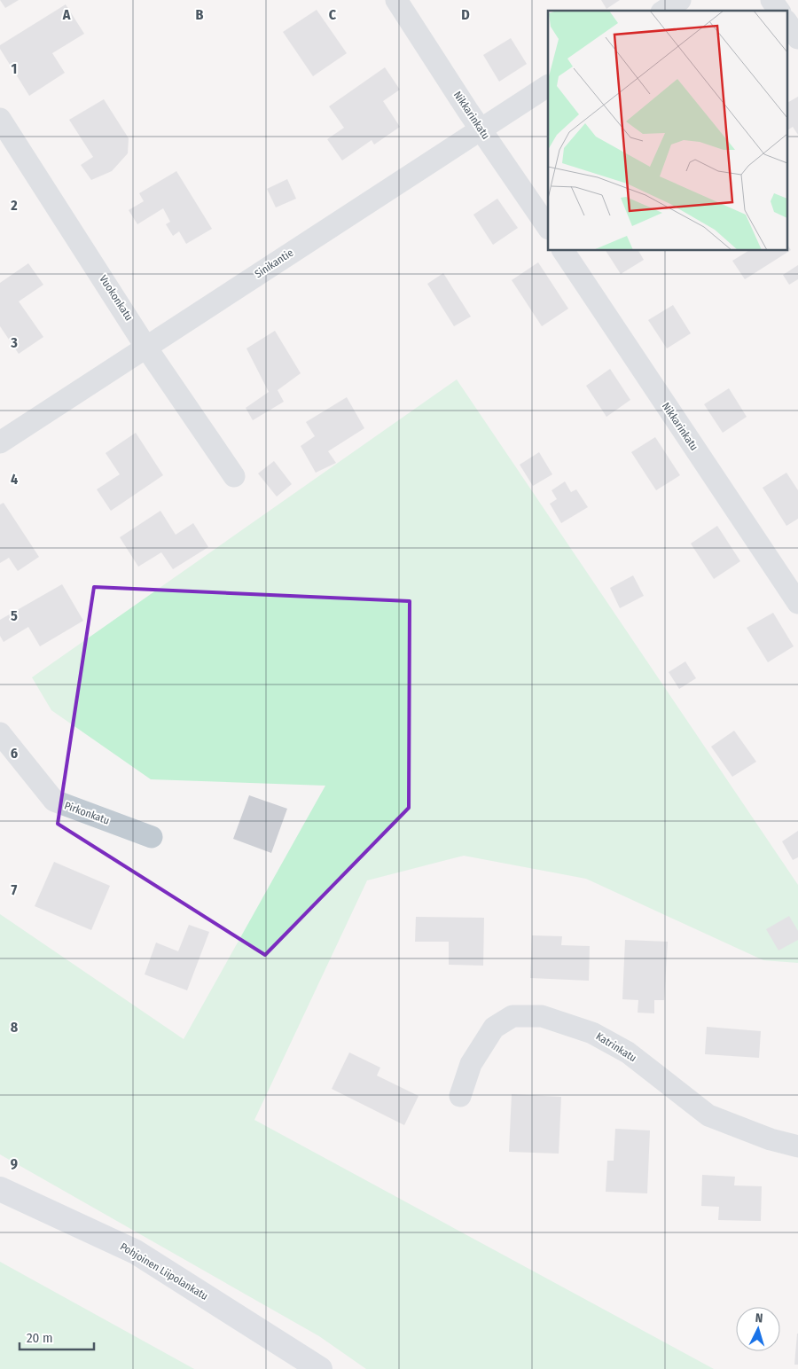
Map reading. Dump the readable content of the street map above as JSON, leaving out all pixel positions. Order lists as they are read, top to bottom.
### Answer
{
  "streets": {
    "street": [
      "Nikkarinkatu",
      "Sinikantie",
      "Vuokonkatu",
      "Pirkonkatu",
      "Katrinkatu",
      "Pohjoinen Liipolankatu"
    ]
  },
  "crossings": [
    ["Nikkarinkatu", "Sinikantie"],
    ["Sinikantie", "Vuokonkatu"]
  ],
  "scale_bar": "20 m",
  "north": "top",
  "grid": {
    "columns": [
      "A",
      "B",
      "C",
      "D"
    ],
    "rows": [
      "1",
      "2",
      "3",
      "4",
      "5",
      "6",
      "7",
      "8",
      "9"
    ]
  }
}
